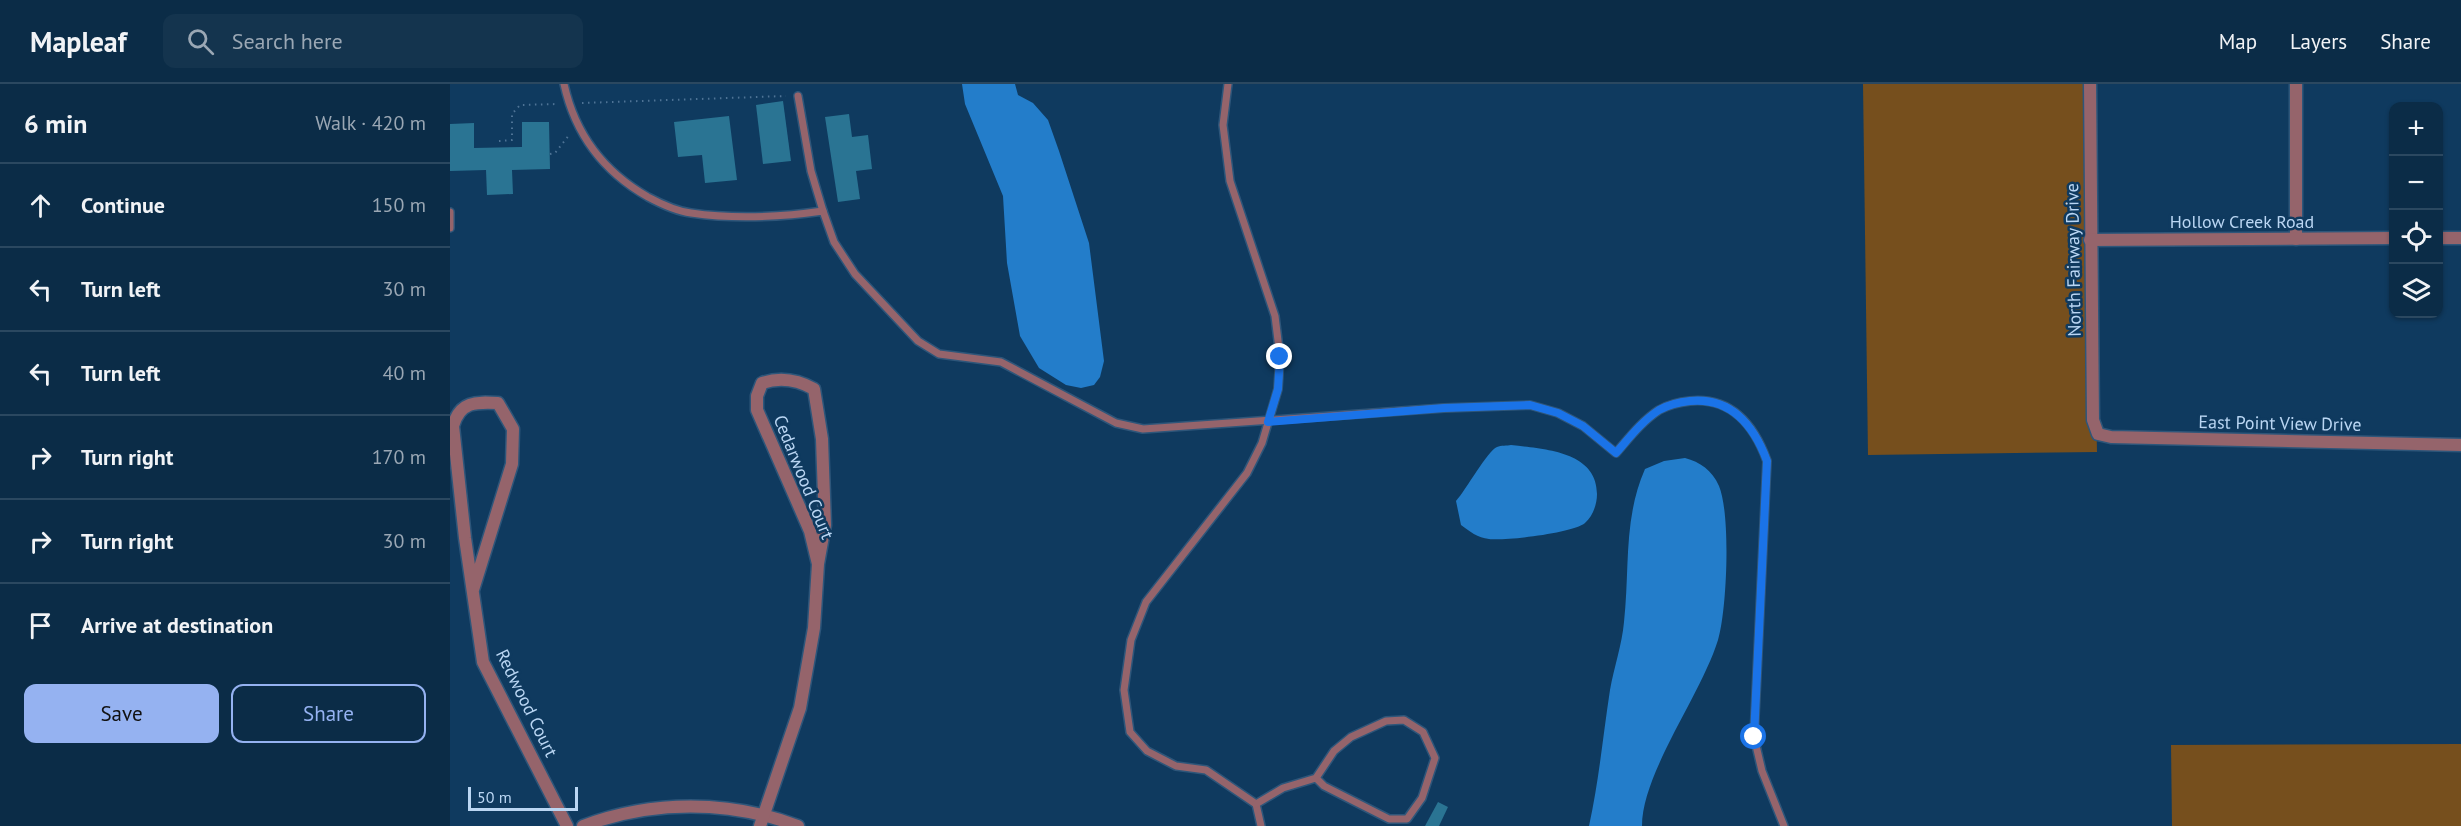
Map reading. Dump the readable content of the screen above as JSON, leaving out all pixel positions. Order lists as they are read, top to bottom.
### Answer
{
  "streets": {
    "street": [
      "Hollow Creek Road",
      "North Fairway Drive",
      "East Point View Drive",
      "Cedarwood Court",
      "Redwood Court"
    ]
  },
  "crossings": [
    ["Hollow Creek Road", "North Fairway Drive"],
    ["North Fairway Drive", "East Point View Drive"]
  ],
  "scale_bar": "50 m",
  "page": {
    "header": "Mapleaf",
    "search": "Search here",
    "nav": ["Map", "Layers", "Share"],
    "heading": ["6 min", "Walk · 420 m"],
    "map_buttons": ["+", "−"],
    "list": [
      ["Continue", "150 m"],
      ["Turn left", "30 m"],
      ["Turn left", "40 m"],
      ["Turn right", "170 m"],
      ["Turn right", "30 m"],
      "Arrive at destination"
    ],
    "buttons": ["Save", "Share"],
    "scale": "50 m"
  }
}
